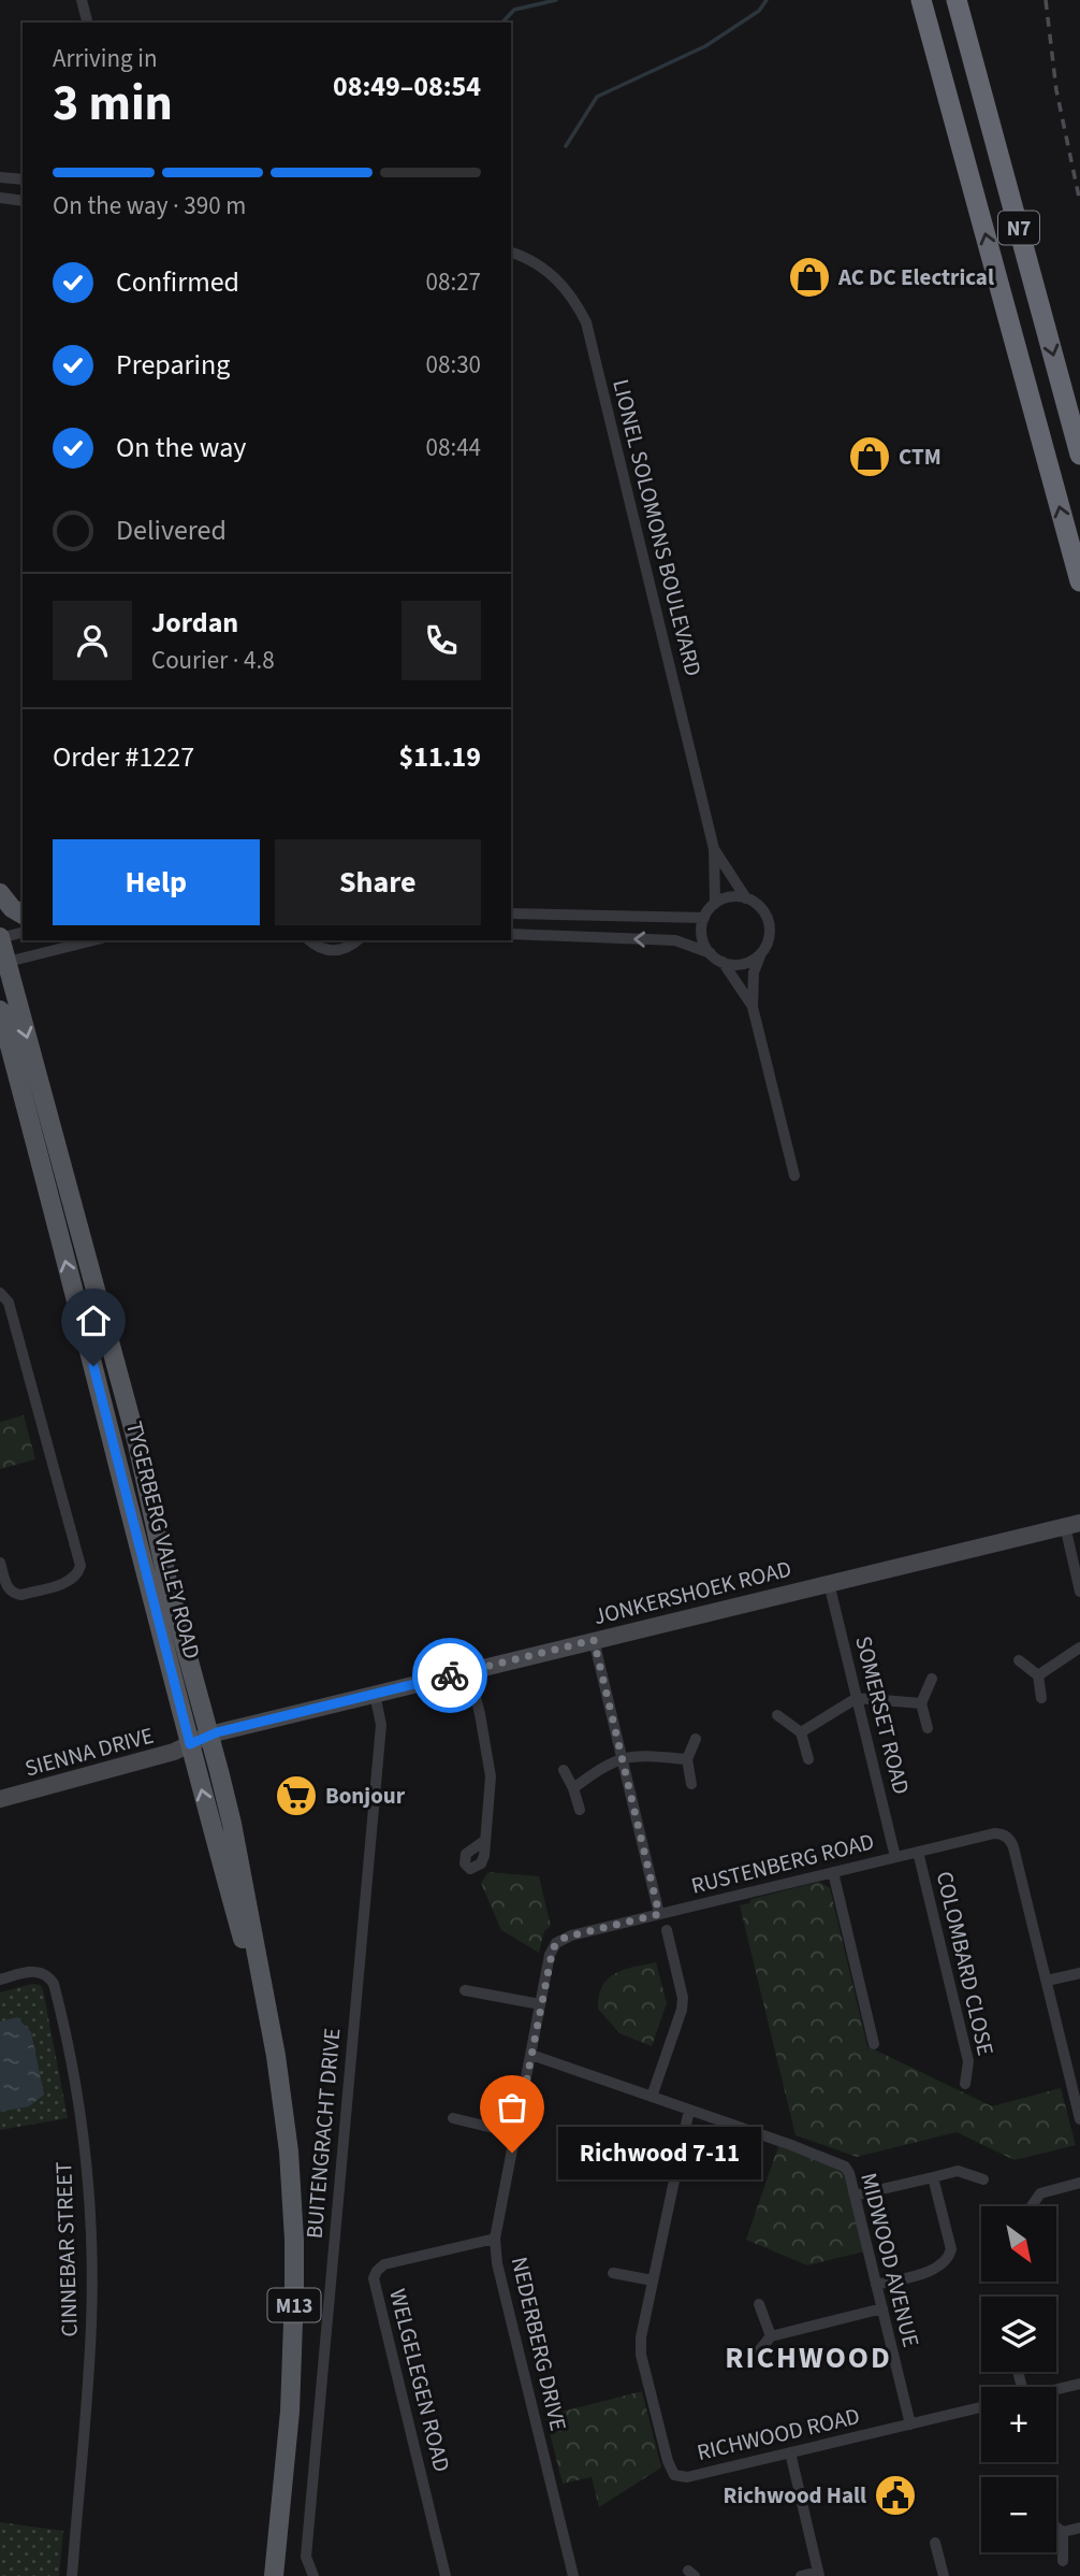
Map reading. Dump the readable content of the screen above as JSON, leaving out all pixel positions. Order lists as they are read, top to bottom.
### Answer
{
  "streets": {
    "highway": ["N7"],
    "main road": ["TYGERBERG VALLEY ROAD", "M13"],
    "street": [
      "LIONEL SOLOMONS BOULEVARD",
      "JONKERSHOEK ROAD",
      "SOMERSET ROAD",
      "SIENNA DRIVE",
      "RUSTENBERG ROAD",
      "COLOMBARD CLOSE",
      "BUITENGRACHT DRIVE",
      "CINNEBAR STREET",
      "MIDWOOD AVENUE",
      "NEDERBERG DRIVE",
      "WELGELEGEN ROAD",
      "RICHWOOD ROAD"
    ]
  },
  "crossings": [
    ["TYGERBERG VALLEY ROAD", "JONKERSHOEK ROAD"],
    ["TYGERBERG VALLEY ROAD", "SIENNA DRIVE"],
    ["JONKERSHOEK ROAD", "SOMERSET ROAD"],
    ["JONKERSHOEK ROAD", "SIENNA DRIVE"],
    ["JONKERSHOEK ROAD", "BUITENGRACHT DRIVE"],
    ["SOMERSET ROAD", "RUSTENBERG ROAD"],
    ["RUSTENBERG ROAD", "COLOMBARD CLOSE"],
    ["RUSTENBERG ROAD", "NEDERBERG DRIVE"],
    ["MIDWOOD AVENUE", "NEDERBERG DRIVE"],
    ["MIDWOOD AVENUE", "RICHWOOD ROAD"],
    ["NEDERBERG DRIVE", "WELGELEGEN ROAD"]
  ],
  "districts": ["RICHWOOD"],
  "places": {
    "shop": ["AC DC Electrical", "CTM"],
    "supermarket": ["Bonjour"],
    "other": ["Richwood 7-11"],
    "public building": ["Richwood Hall"]
  },
  "north": "bottom right",
  "page": {
    "heading": ["3 min", "Arriving in", "08:49–08:54"],
    "panel": [
      "Jordan",
      "Courier · 4.8",
      "Order #1227",
      "$11.19"
    ],
    "bar": "On the way · 390 m",
    "list": [
      ["Confirmed", "08:27"],
      ["Preparing", "08:30"],
      ["On the way", "08:44"],
      "Delivered"
    ],
    "buttons": ["Help", "Share"],
    "bubble": "Richwood 7-11",
    "map_buttons": ["+", "−"]
  }
}
